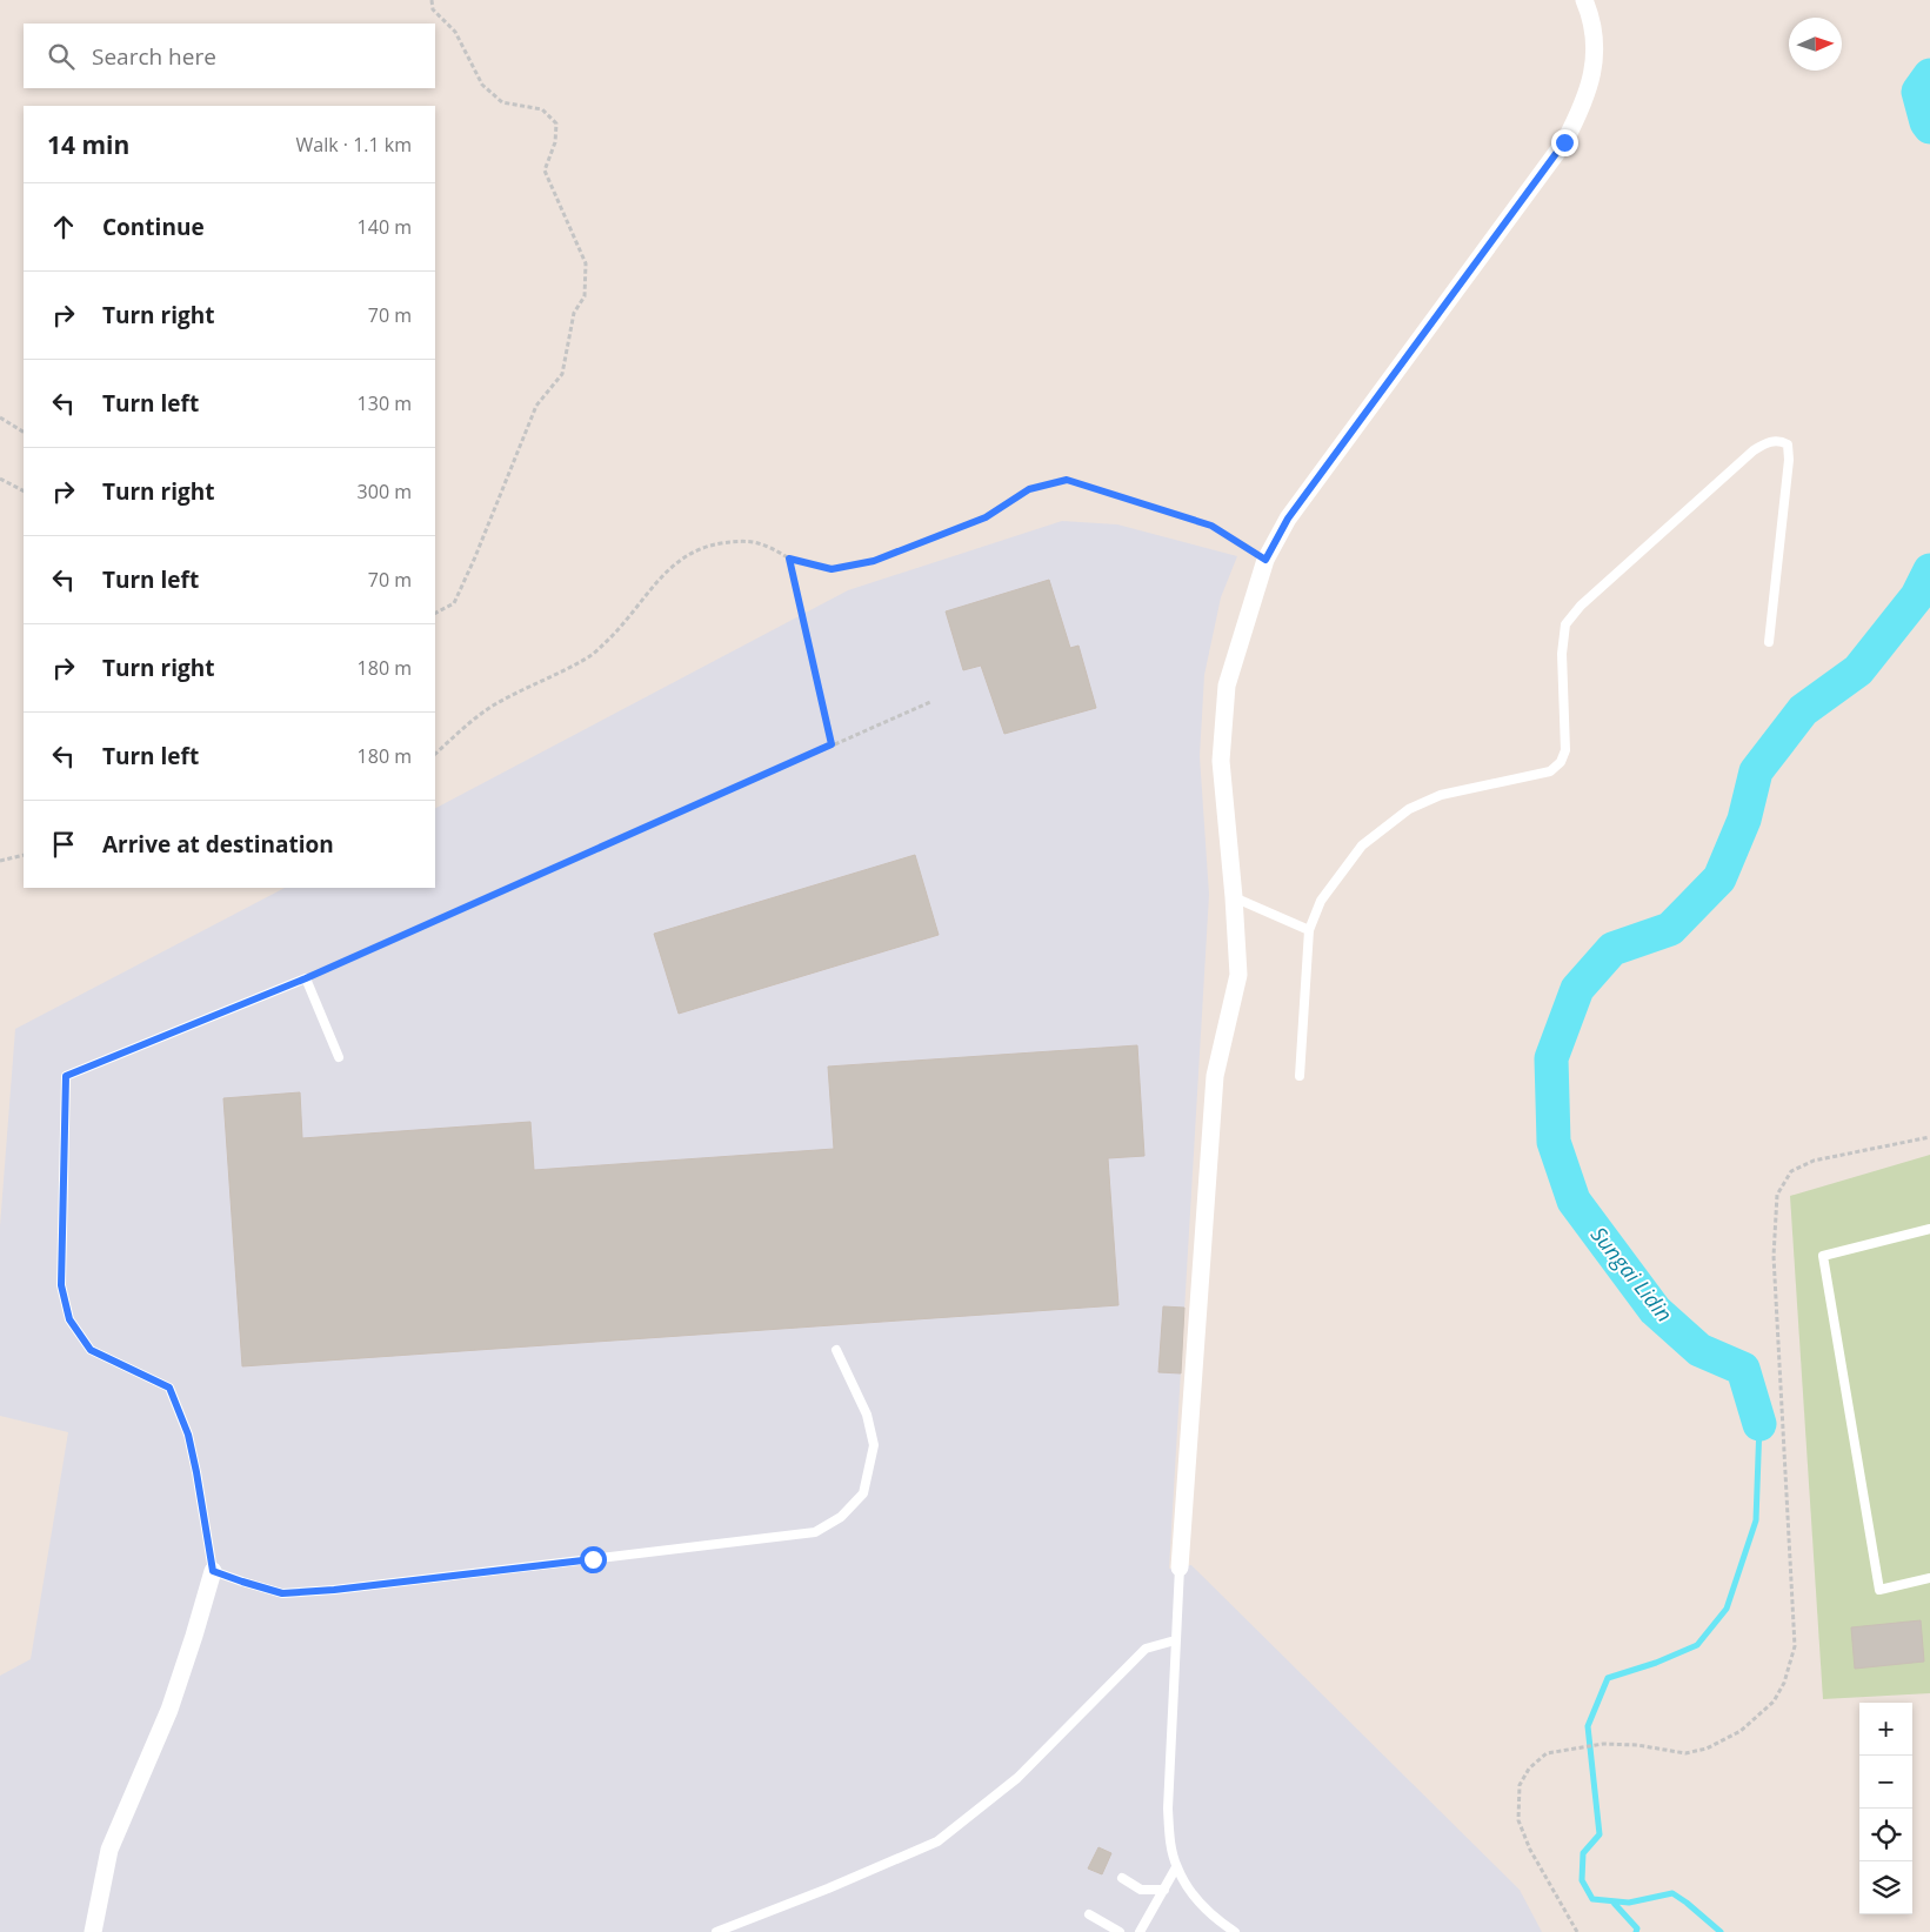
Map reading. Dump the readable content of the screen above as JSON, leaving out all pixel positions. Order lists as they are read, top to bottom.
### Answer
{
  "water": ["Sungai Lidin"],
  "north": "right",
  "page": {
    "search": "Search here",
    "heading": ["14 min", "Walk · 1.1 km"],
    "list": [
      ["Continue", "140 m"],
      ["Turn right", "70 m"],
      ["Turn left", "130 m"],
      ["Turn right", "300 m"],
      ["Turn left", "70 m"],
      ["Turn right", "180 m"],
      ["Turn left", "180 m"],
      "Arrive at destination"
    ],
    "map_buttons": ["+", "−"]
  }
}
